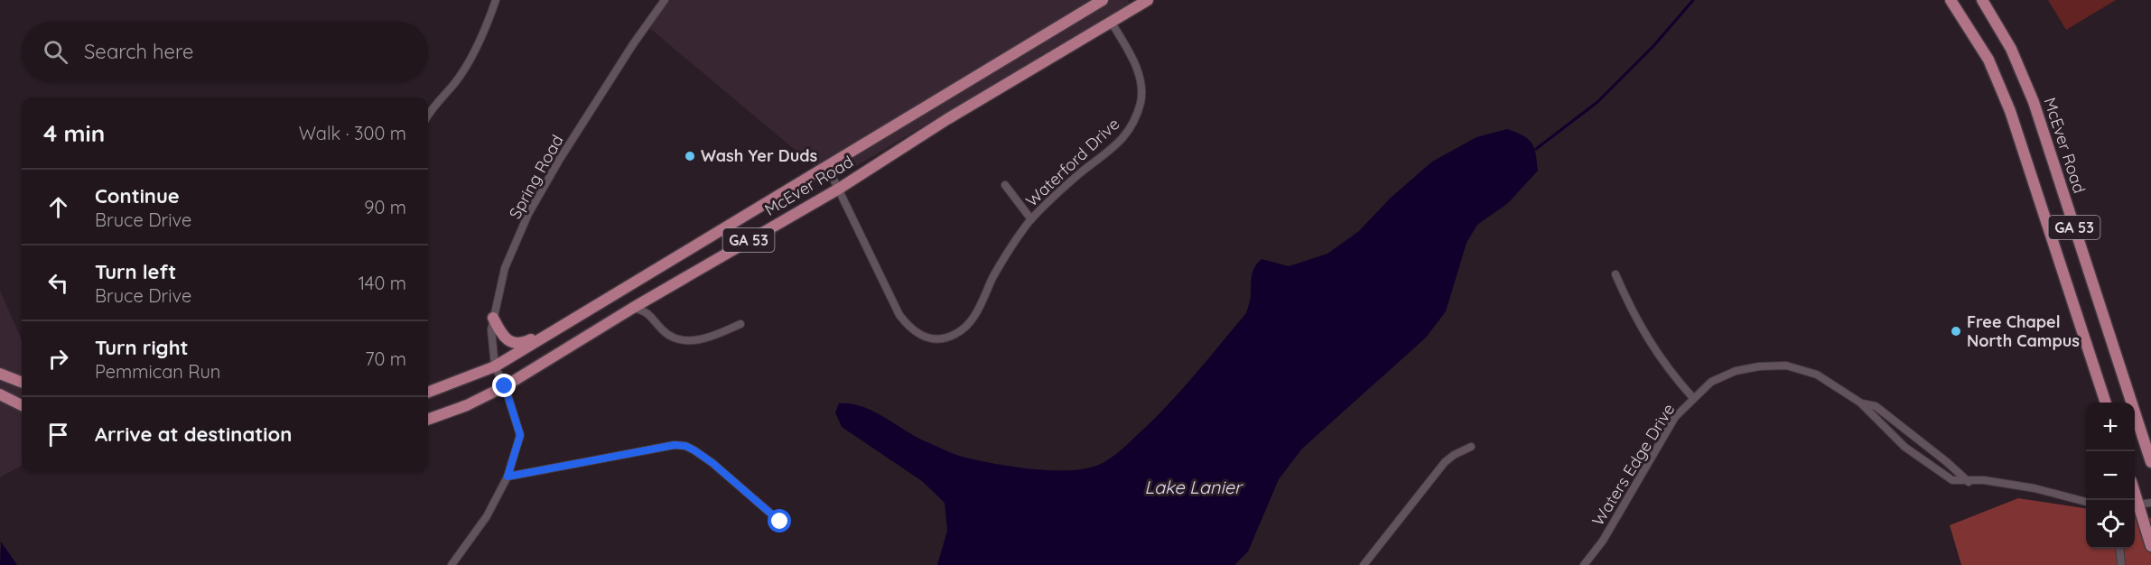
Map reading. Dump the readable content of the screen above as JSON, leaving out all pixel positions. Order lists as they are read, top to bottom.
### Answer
{
  "streets": {
    "main road": ["McEver Road", "GA 53"],
    "street": ["Waterford Drive", "Spring Road", "Waters Edge Drive"]
  },
  "crossings": [
    ["McEver Road", "Waterford Drive"],
    ["McEver Road", "Spring Road"]
  ],
  "water": ["Lake Lanier"],
  "places": ["Wash Yer Duds", "Free Chapel North Campus"],
  "page": {
    "search": "Search here",
    "heading": ["4 min", "Walk · 300 m"],
    "list": [
      ["Continue", "Bruce Drive", "90 m"],
      ["Turn left", "Bruce Drive", "140 m"],
      ["Turn right", "Pemmican Run", "70 m"],
      "Arrive at destination"
    ],
    "map_buttons": ["+", "−"]
  }
}
